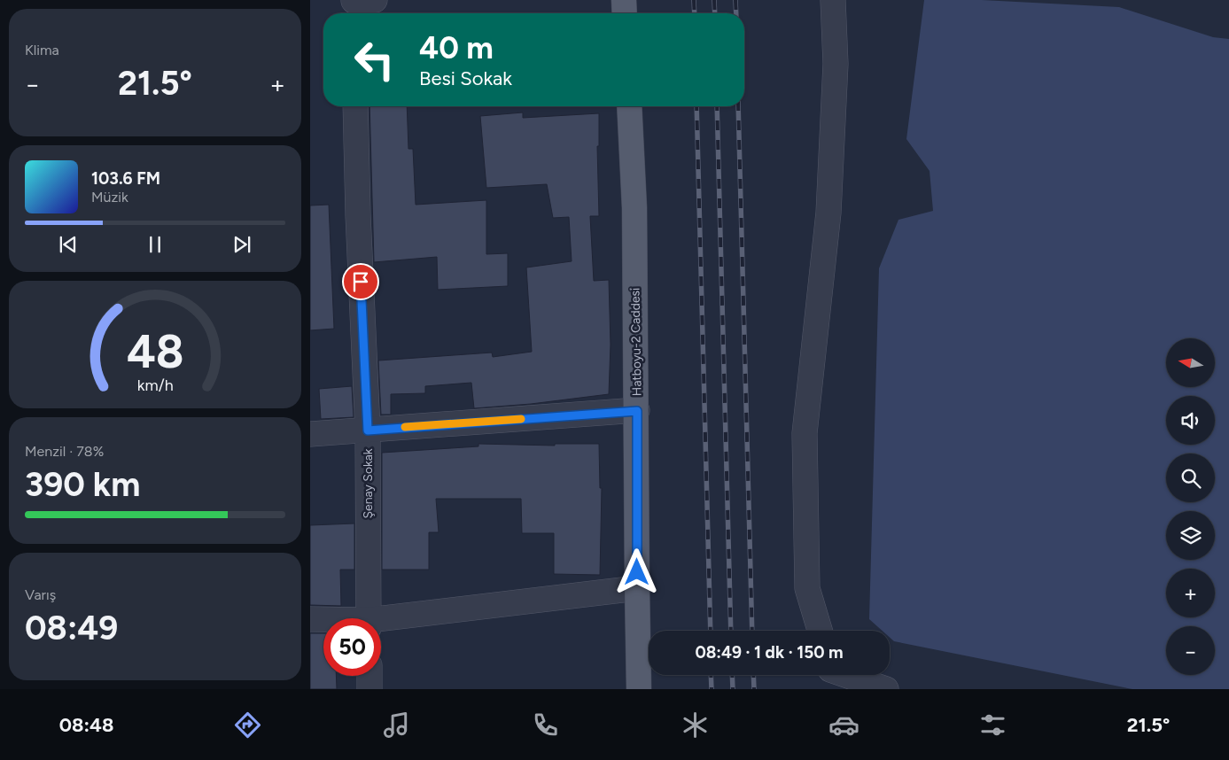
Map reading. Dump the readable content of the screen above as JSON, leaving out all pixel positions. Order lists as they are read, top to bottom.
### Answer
{
  "streets": {
    "main road": ["Hatboyu-2 Caddesi"],
    "street": ["Şenay Sokak"]
  },
  "north": "left",
  "page": {
    "tile": [
      "Klima",
      ["Menzil · 78%", "390 km"],
      ["Varış", "08:49"]
    ],
    "turn": ["40 m", "Besi Sokak"],
    "heat": ["−", "21.5°", "+"],
    "song": ["103.6 FM", "Müzik"],
    "map_buttons": ["+", "−"],
    "limit": "50",
    "trip": "08:49 · 1 dk · 150 m",
    "tabs": ["08:48", "21.5°"],
    "gauge": ["48", "km/h"]
  }
}
